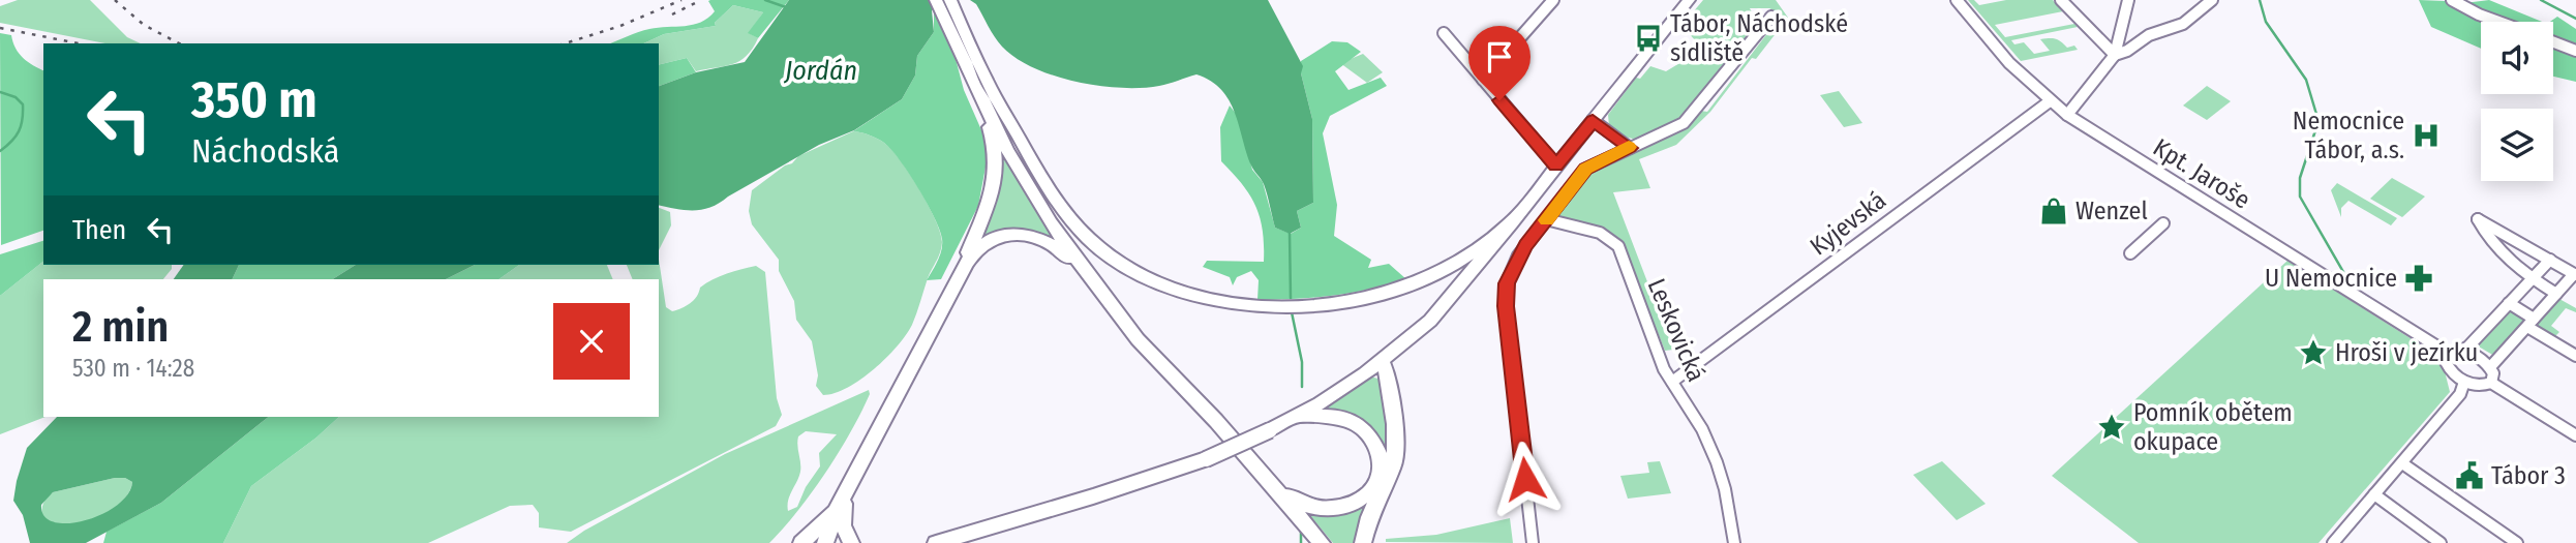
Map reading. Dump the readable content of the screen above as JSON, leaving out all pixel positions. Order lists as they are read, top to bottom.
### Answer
{
  "streets": {
    "street": ["Kpt. Jaroše", "Kyjevská", "Leskovická"]
  },
  "crossings": [
    ["Kpt. Jaroše", "Kyjevská"],
    ["Kyjevská", "Leskovická"]
  ],
  "water": ["Jordán"],
  "places": {
    "bus stop": ["Tábor, Náchodské sídliště"],
    "hospital": ["Nemocnice Tábor, a.s."],
    "shop": ["Wenzel"],
    "pharmacy": ["U Nemocnice"],
    "place": ["Hroši v jezírku", "Pomník obětem okupace"],
    "public building": ["Tábor 3"]
  },
  "page": {
    "turn": ["350 m", "Náchodská"],
    "then": "Then",
    "heading": ["2 min", "530 m · 14:28"]
  }
}
